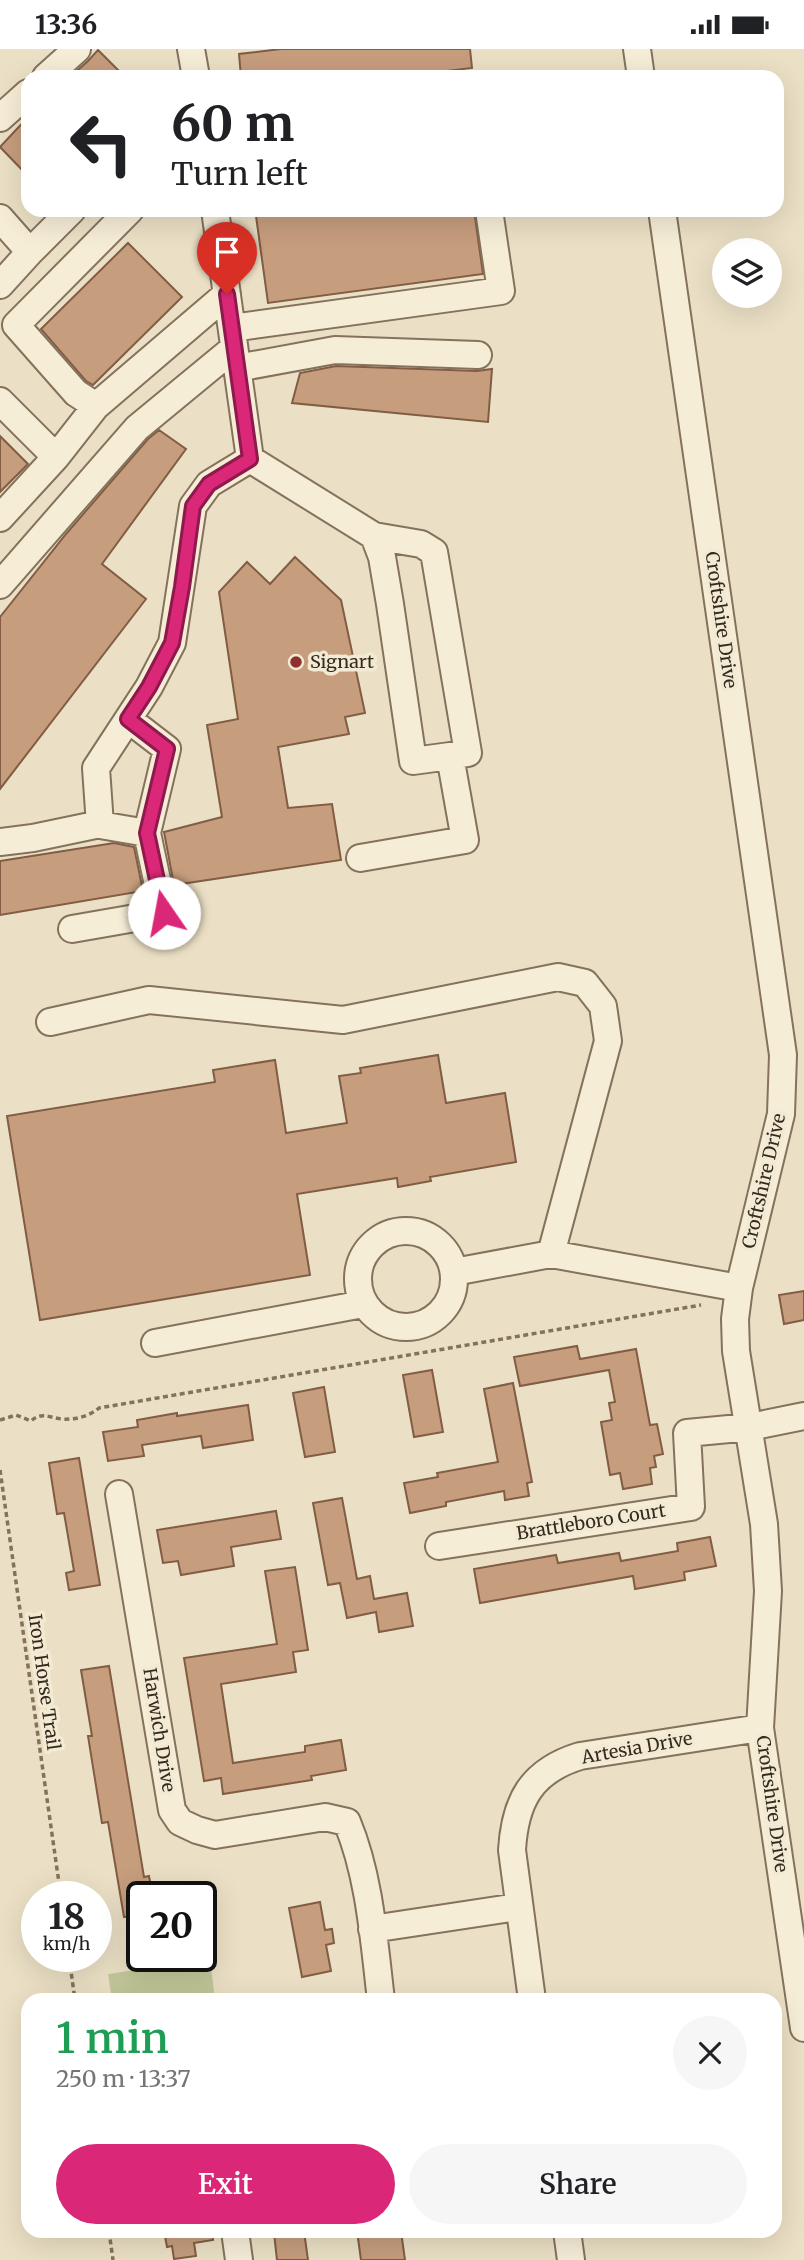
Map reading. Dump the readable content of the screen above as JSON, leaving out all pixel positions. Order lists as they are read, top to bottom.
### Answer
{
  "streets": {
    "street": [
      "Croftshire Drive",
      "Brattleboro Court",
      "Harwich Drive",
      "Artesia Drive"
    ],
    "path": ["Iron Horse Trail"]
  },
  "crossings": [
    ["Croftshire Drive", "Brattleboro Court"],
    ["Croftshire Drive", "Artesia Drive"]
  ],
  "places": ["Signart"],
  "page": {
    "status": "13:36",
    "turn": ["60 m", "Turn left"],
    "speed": "18 km/h",
    "limit": "20",
    "heading": ["1 min", "250 m · 13:37"],
    "buttons": ["Exit", "Share"]
  }
}
